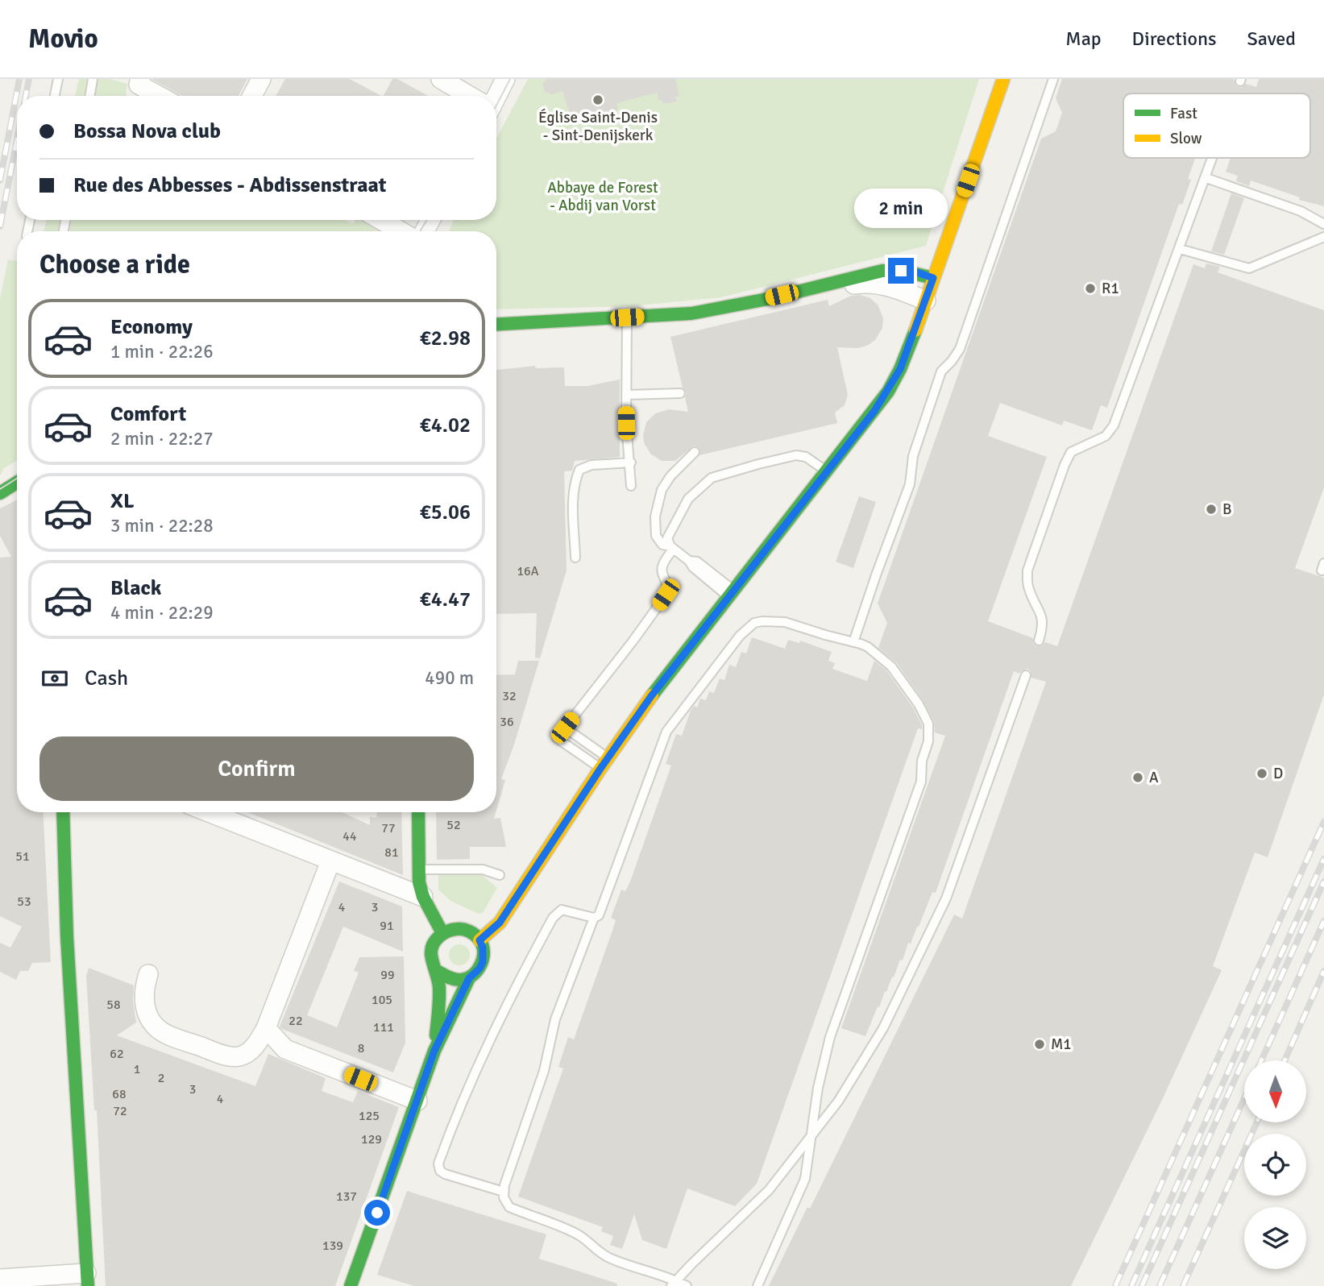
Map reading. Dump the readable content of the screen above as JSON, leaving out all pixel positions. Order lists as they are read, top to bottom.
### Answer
{
  "parks": ["Abbaye de Forest - Abdij van Vorst"],
  "places": [
    "Église Saint-Denis - Sint-Denijskerk",
    "R1",
    "B",
    "D",
    "A",
    "M1"
  ],
  "house_numbers": [
    "16A",
    "32",
    "36",
    "52",
    "77",
    "44",
    "81",
    "51",
    "53",
    "4",
    "3",
    "91",
    "99",
    "105",
    "58",
    "22",
    "111",
    "8",
    "62",
    "1",
    "2",
    "3",
    "68",
    "4",
    "72",
    "125",
    "129",
    "137",
    "139"
  ],
  "legend": ["Fast", "Slow"],
  "north": "bottom",
  "page": {
    "header": "Movio",
    "nav": ["Map", "Directions", "Saved"],
    "banner": ["Bossa Nova club", "Rue des Abbesses - Abdissenstraat"],
    "bubble": "2 min",
    "heading": "Choose a ride",
    "list": [
      {
        "name": "Economy",
        "note": "1 min · 22:26",
        "value": "€2.98"
      },
      {
        "name": "Comfort",
        "note": "2 min · 22:27",
        "value": "€4.02"
      },
      {
        "name": "XL",
        "note": "3 min · 22:28",
        "value": "€5.06"
      },
      {
        "name": "Black",
        "note": "4 min · 22:29",
        "value": "€4.47"
      }
    ],
    "pay": ["Cash", "490 m"],
    "buttons": "Confirm"
  }
}
